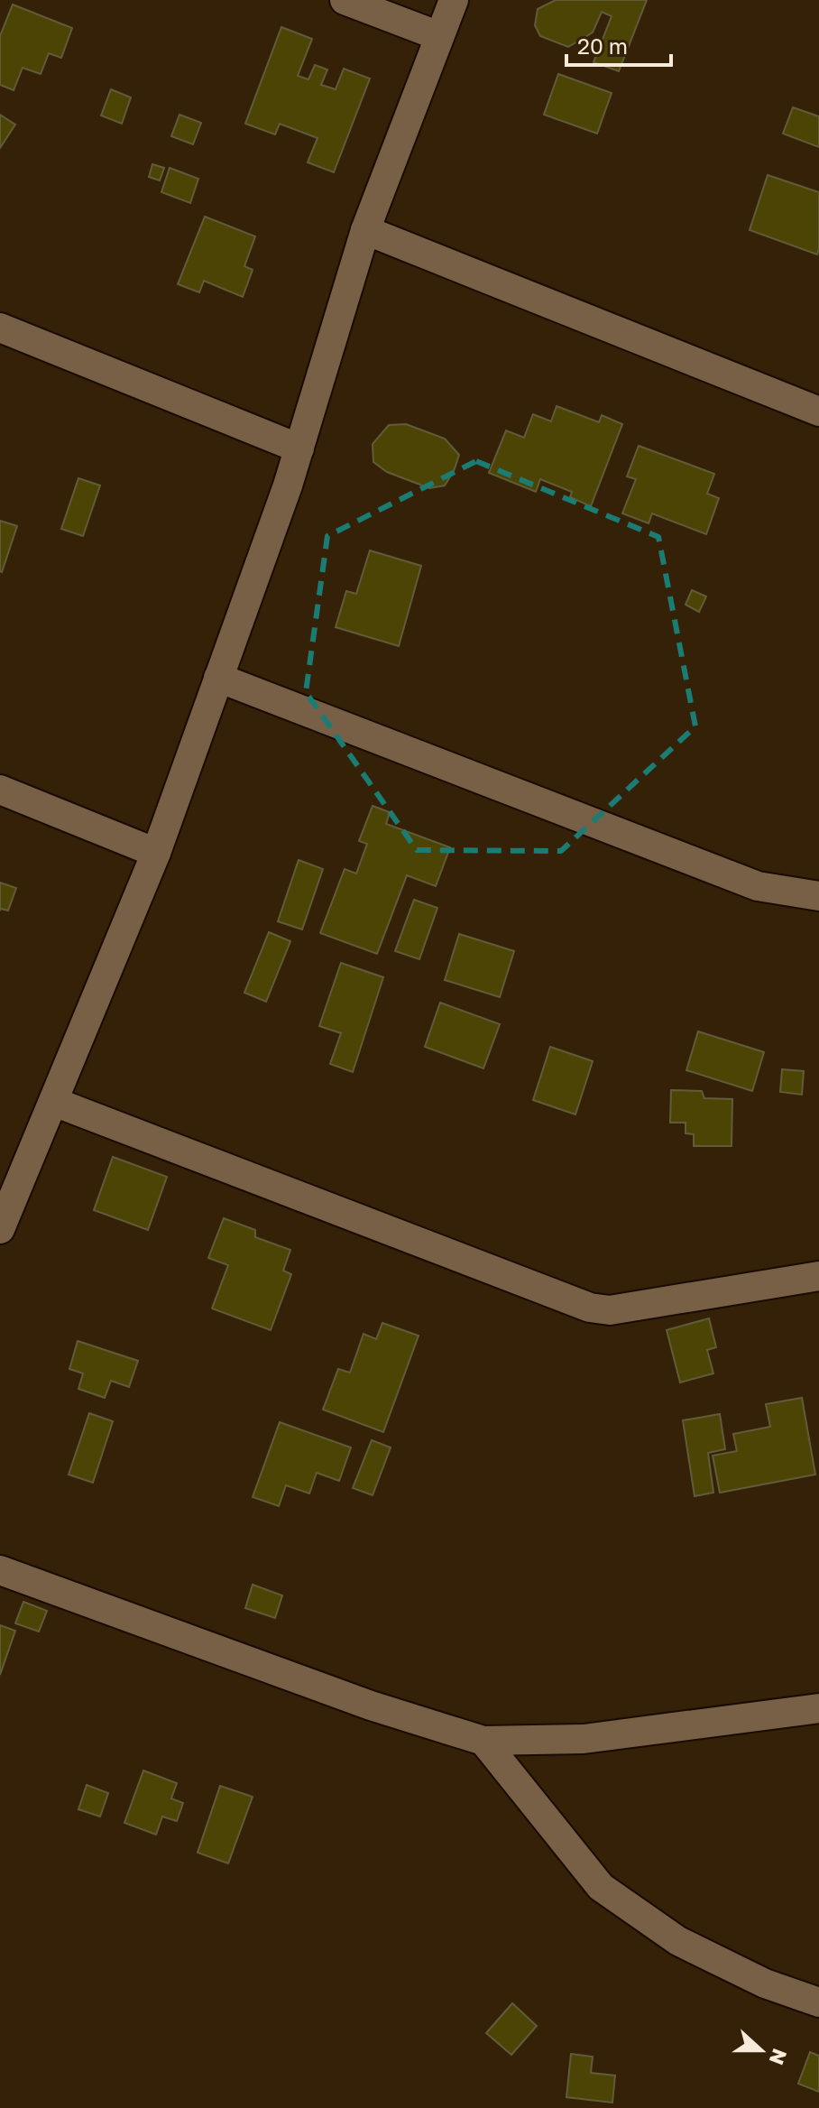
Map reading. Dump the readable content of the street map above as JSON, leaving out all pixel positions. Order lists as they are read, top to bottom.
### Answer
{
  "scale_bar": "20 m",
  "north": "right"
}
